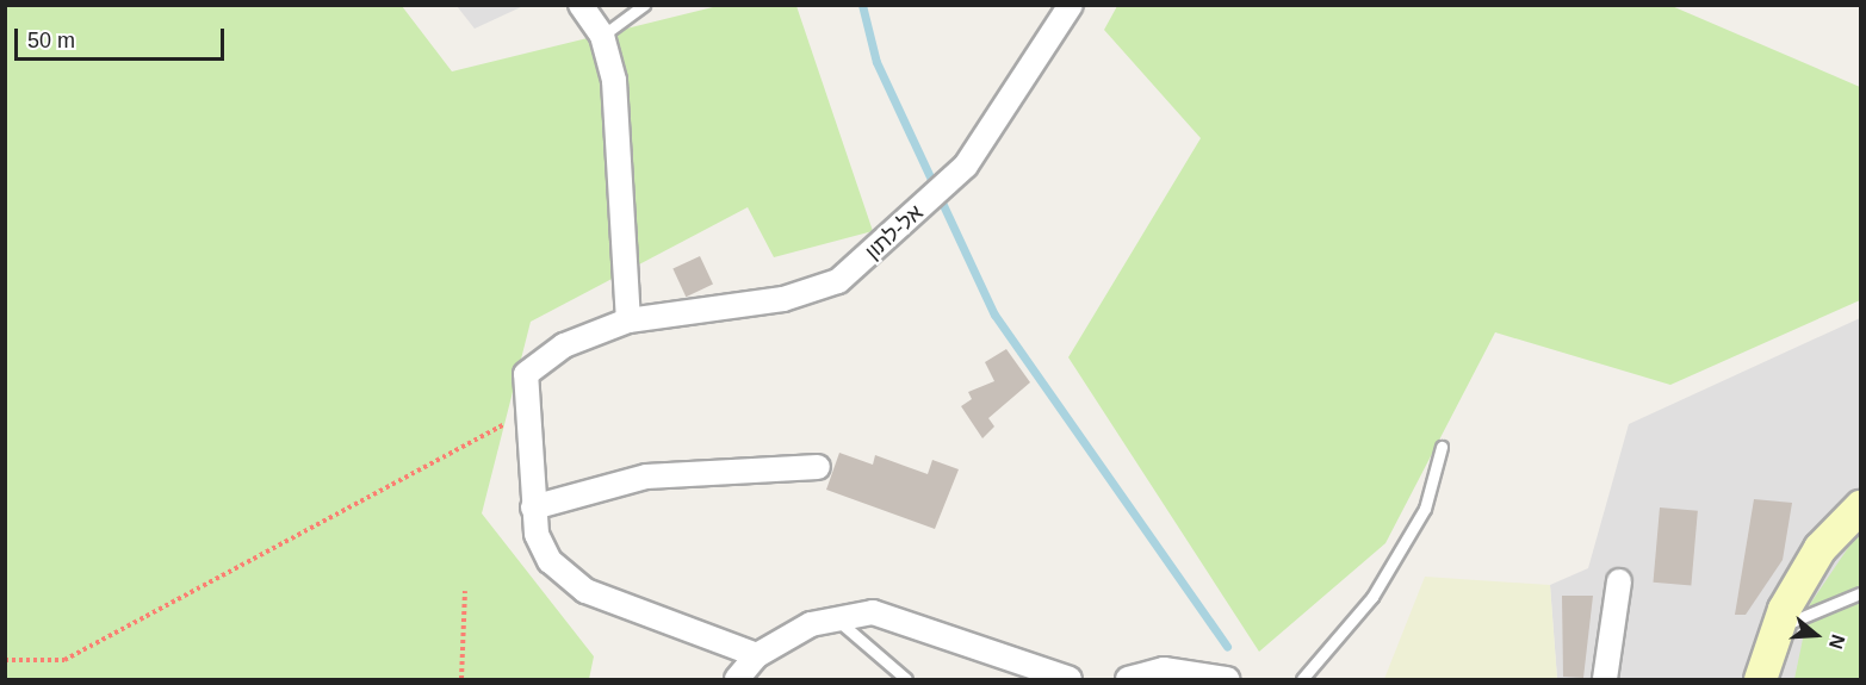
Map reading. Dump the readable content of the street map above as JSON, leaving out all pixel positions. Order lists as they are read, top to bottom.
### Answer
{
  "streets": {
    "street": ["אל-לתון"]
  },
  "scale_bar": "50 m",
  "north": "right"
}
